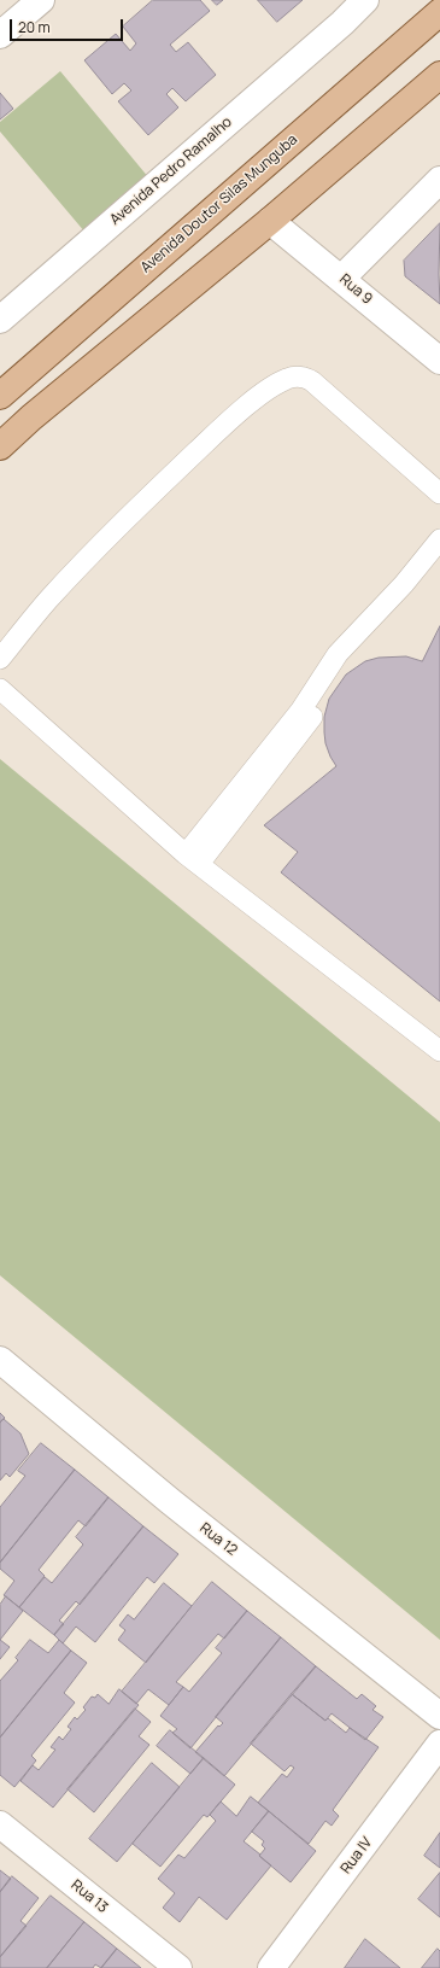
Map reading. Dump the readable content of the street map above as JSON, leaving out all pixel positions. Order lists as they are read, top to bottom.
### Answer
{
  "streets": {
    "main road": ["Avenida Doutor Silas Munguba"],
    "street": [
      "Avenida Pedro Ramalho",
      "Rua 9",
      "Rua 12",
      "Rua IV",
      "Rua 13"
    ]
  },
  "scale_bar": "20 m"
}
